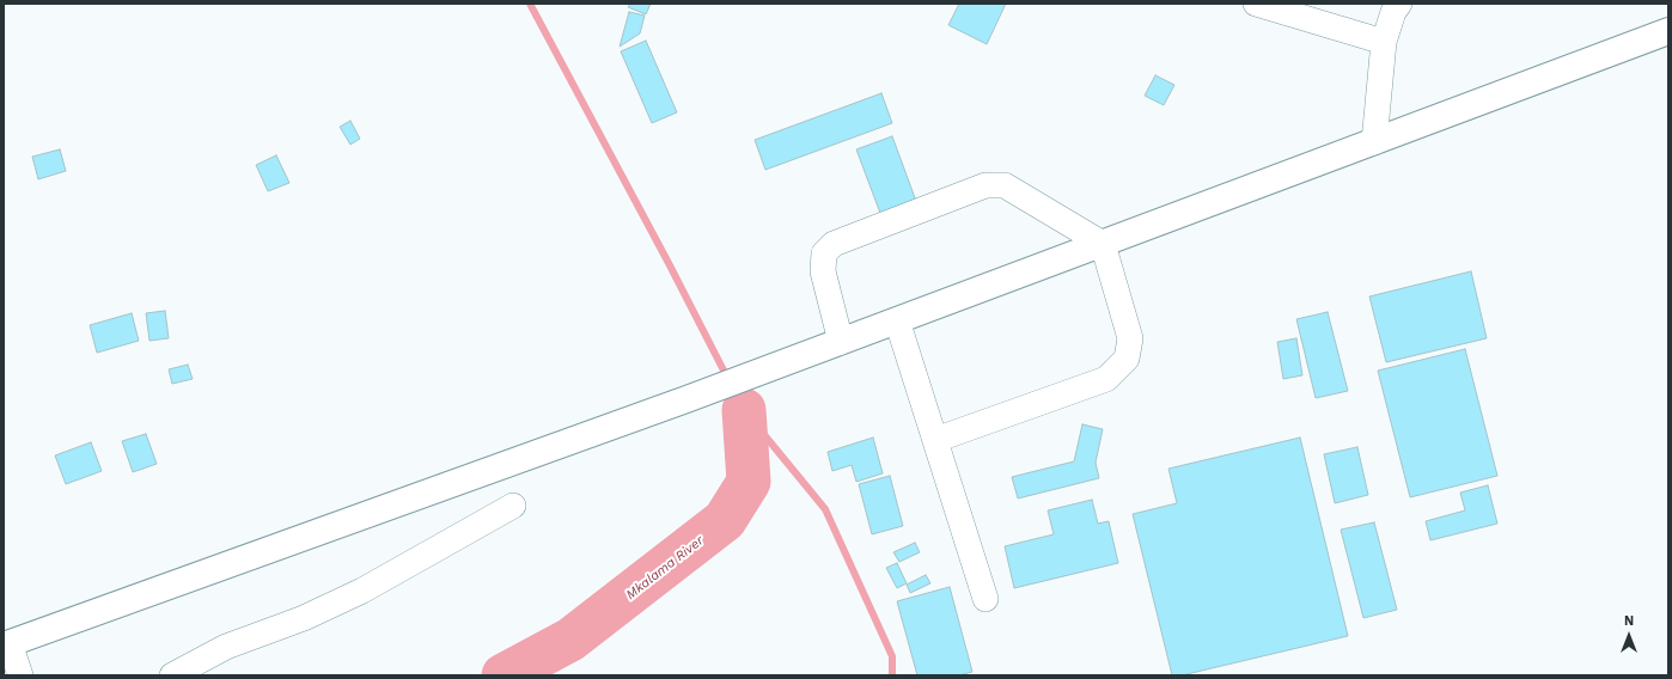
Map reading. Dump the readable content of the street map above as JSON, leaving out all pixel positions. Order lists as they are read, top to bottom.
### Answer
{
  "water": ["Mkalama River"],
  "north": "top"
}
